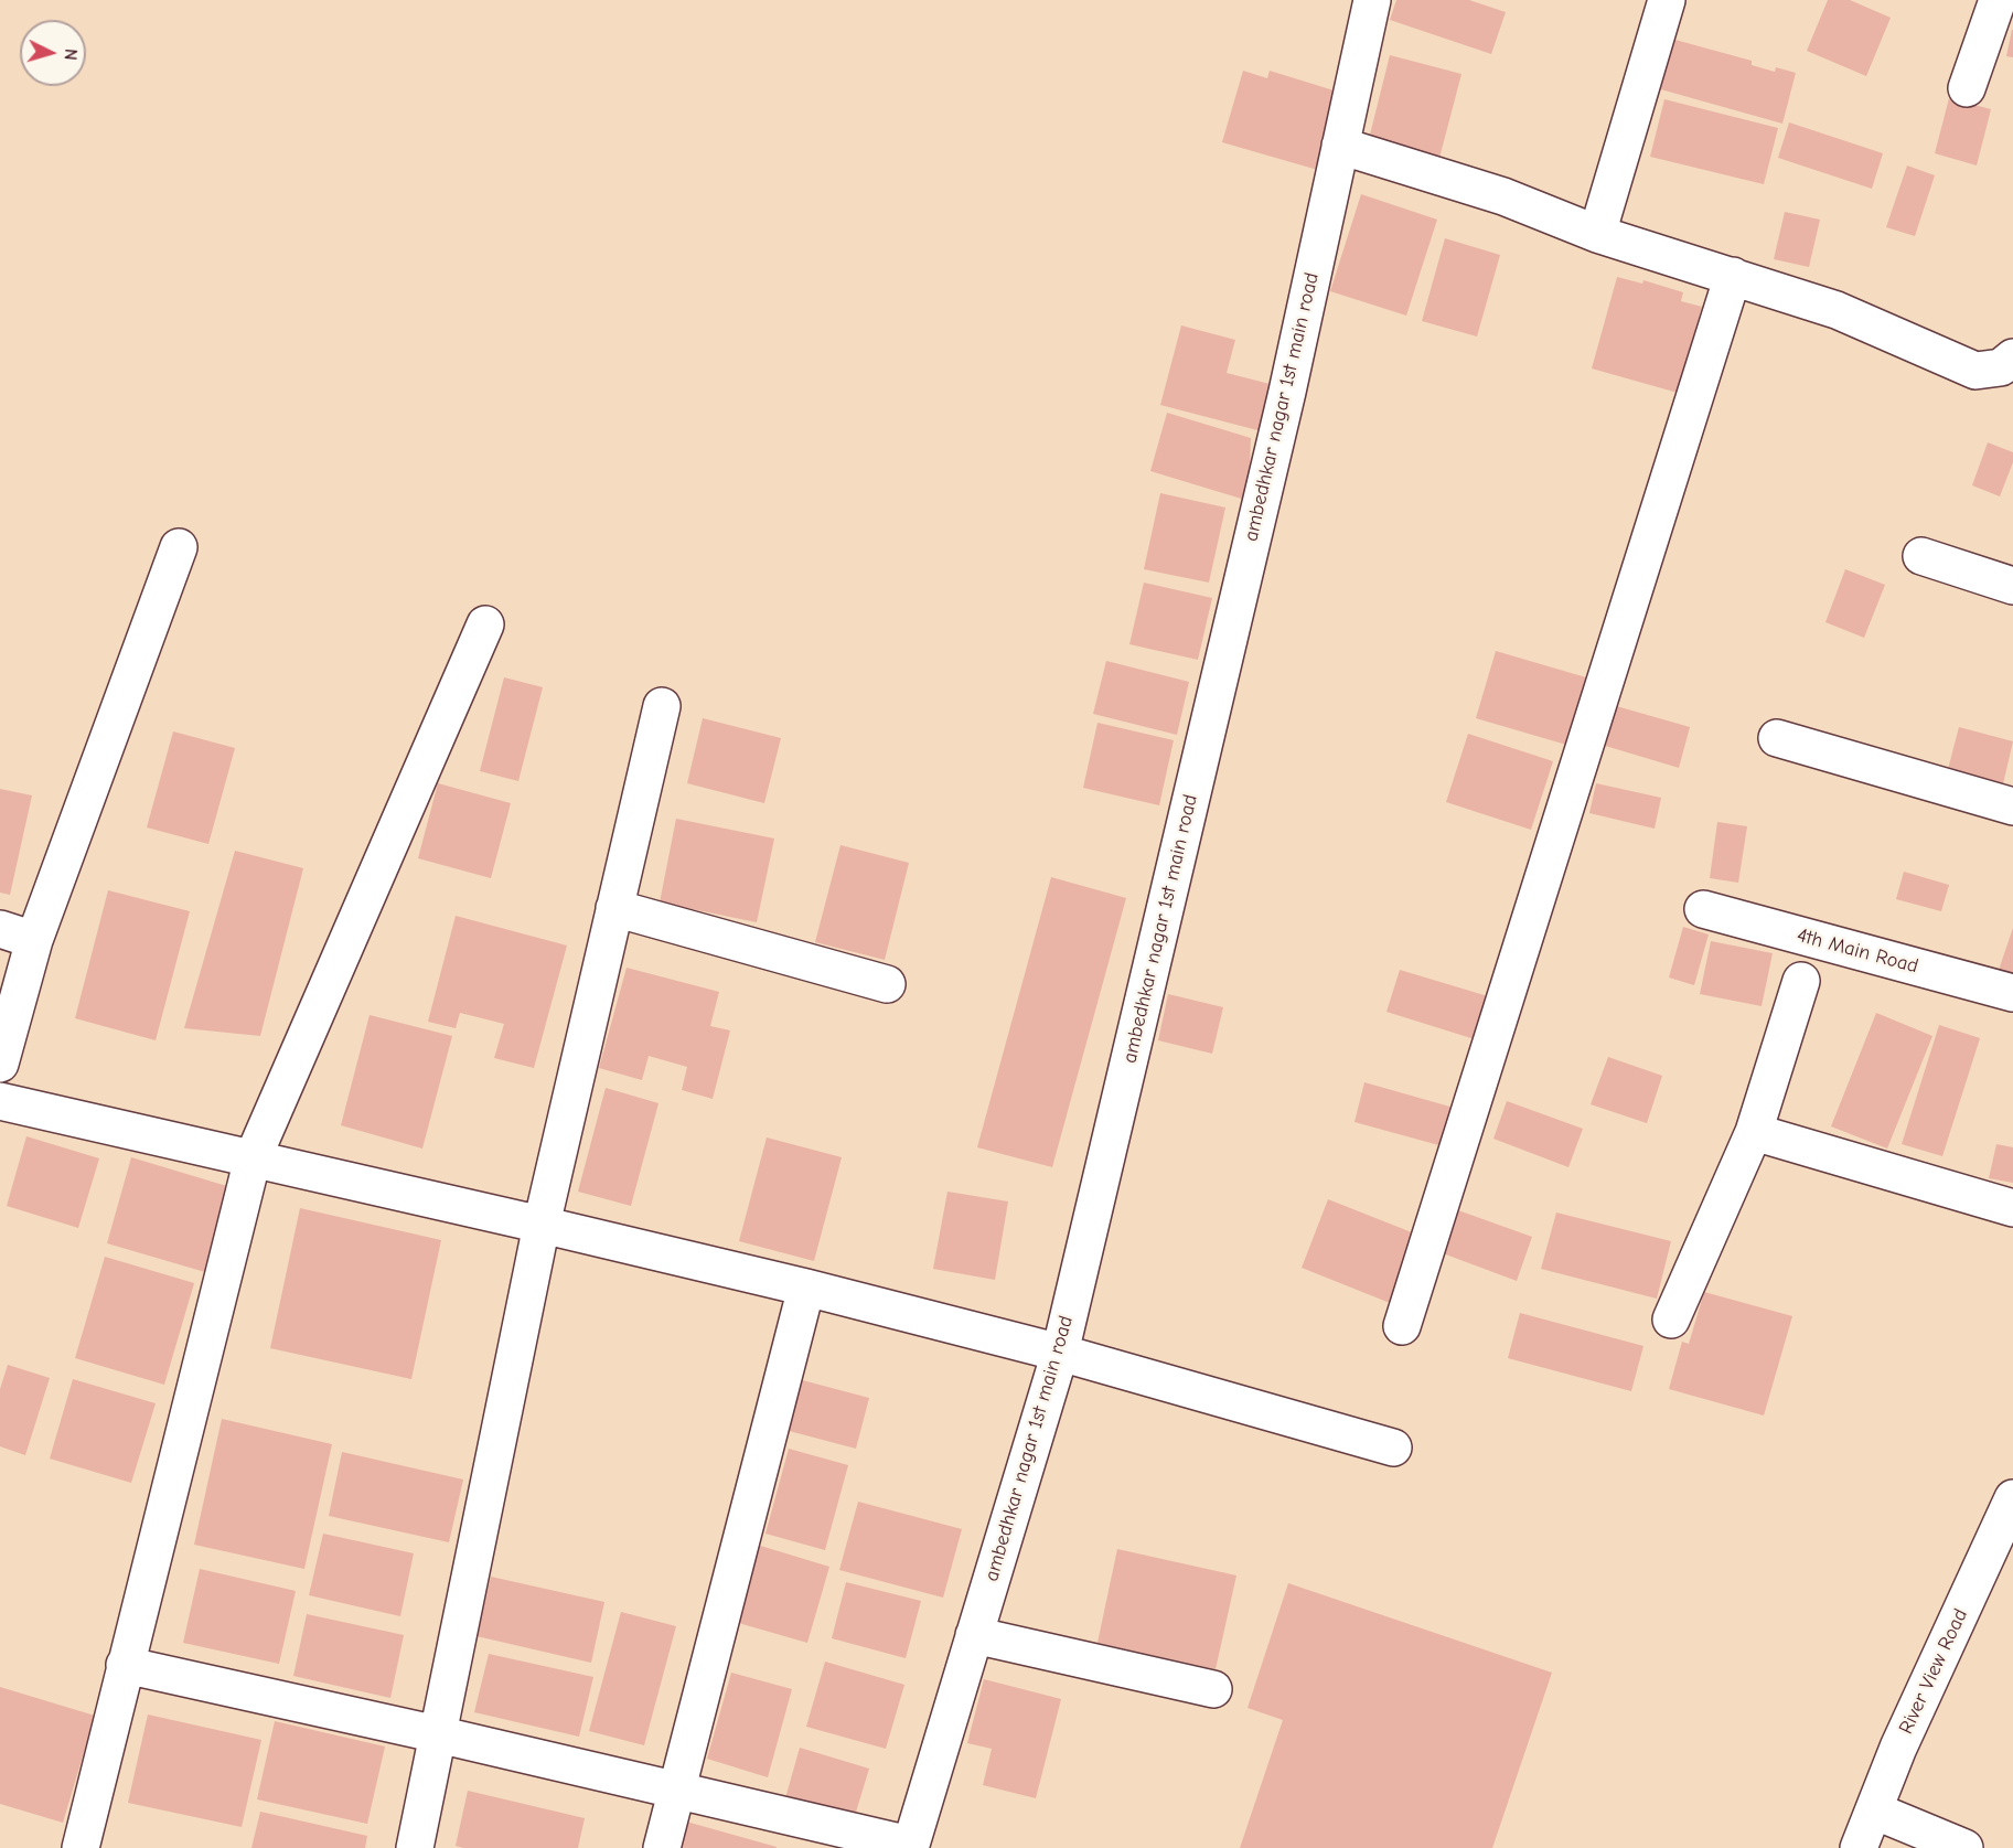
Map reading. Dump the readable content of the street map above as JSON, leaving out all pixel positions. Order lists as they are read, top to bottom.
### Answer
{
  "streets": {
    "street": ["ambedhkar nagar 1st main road", "4th Main Road", "River View Road"]
  },
  "north": "right"
}
